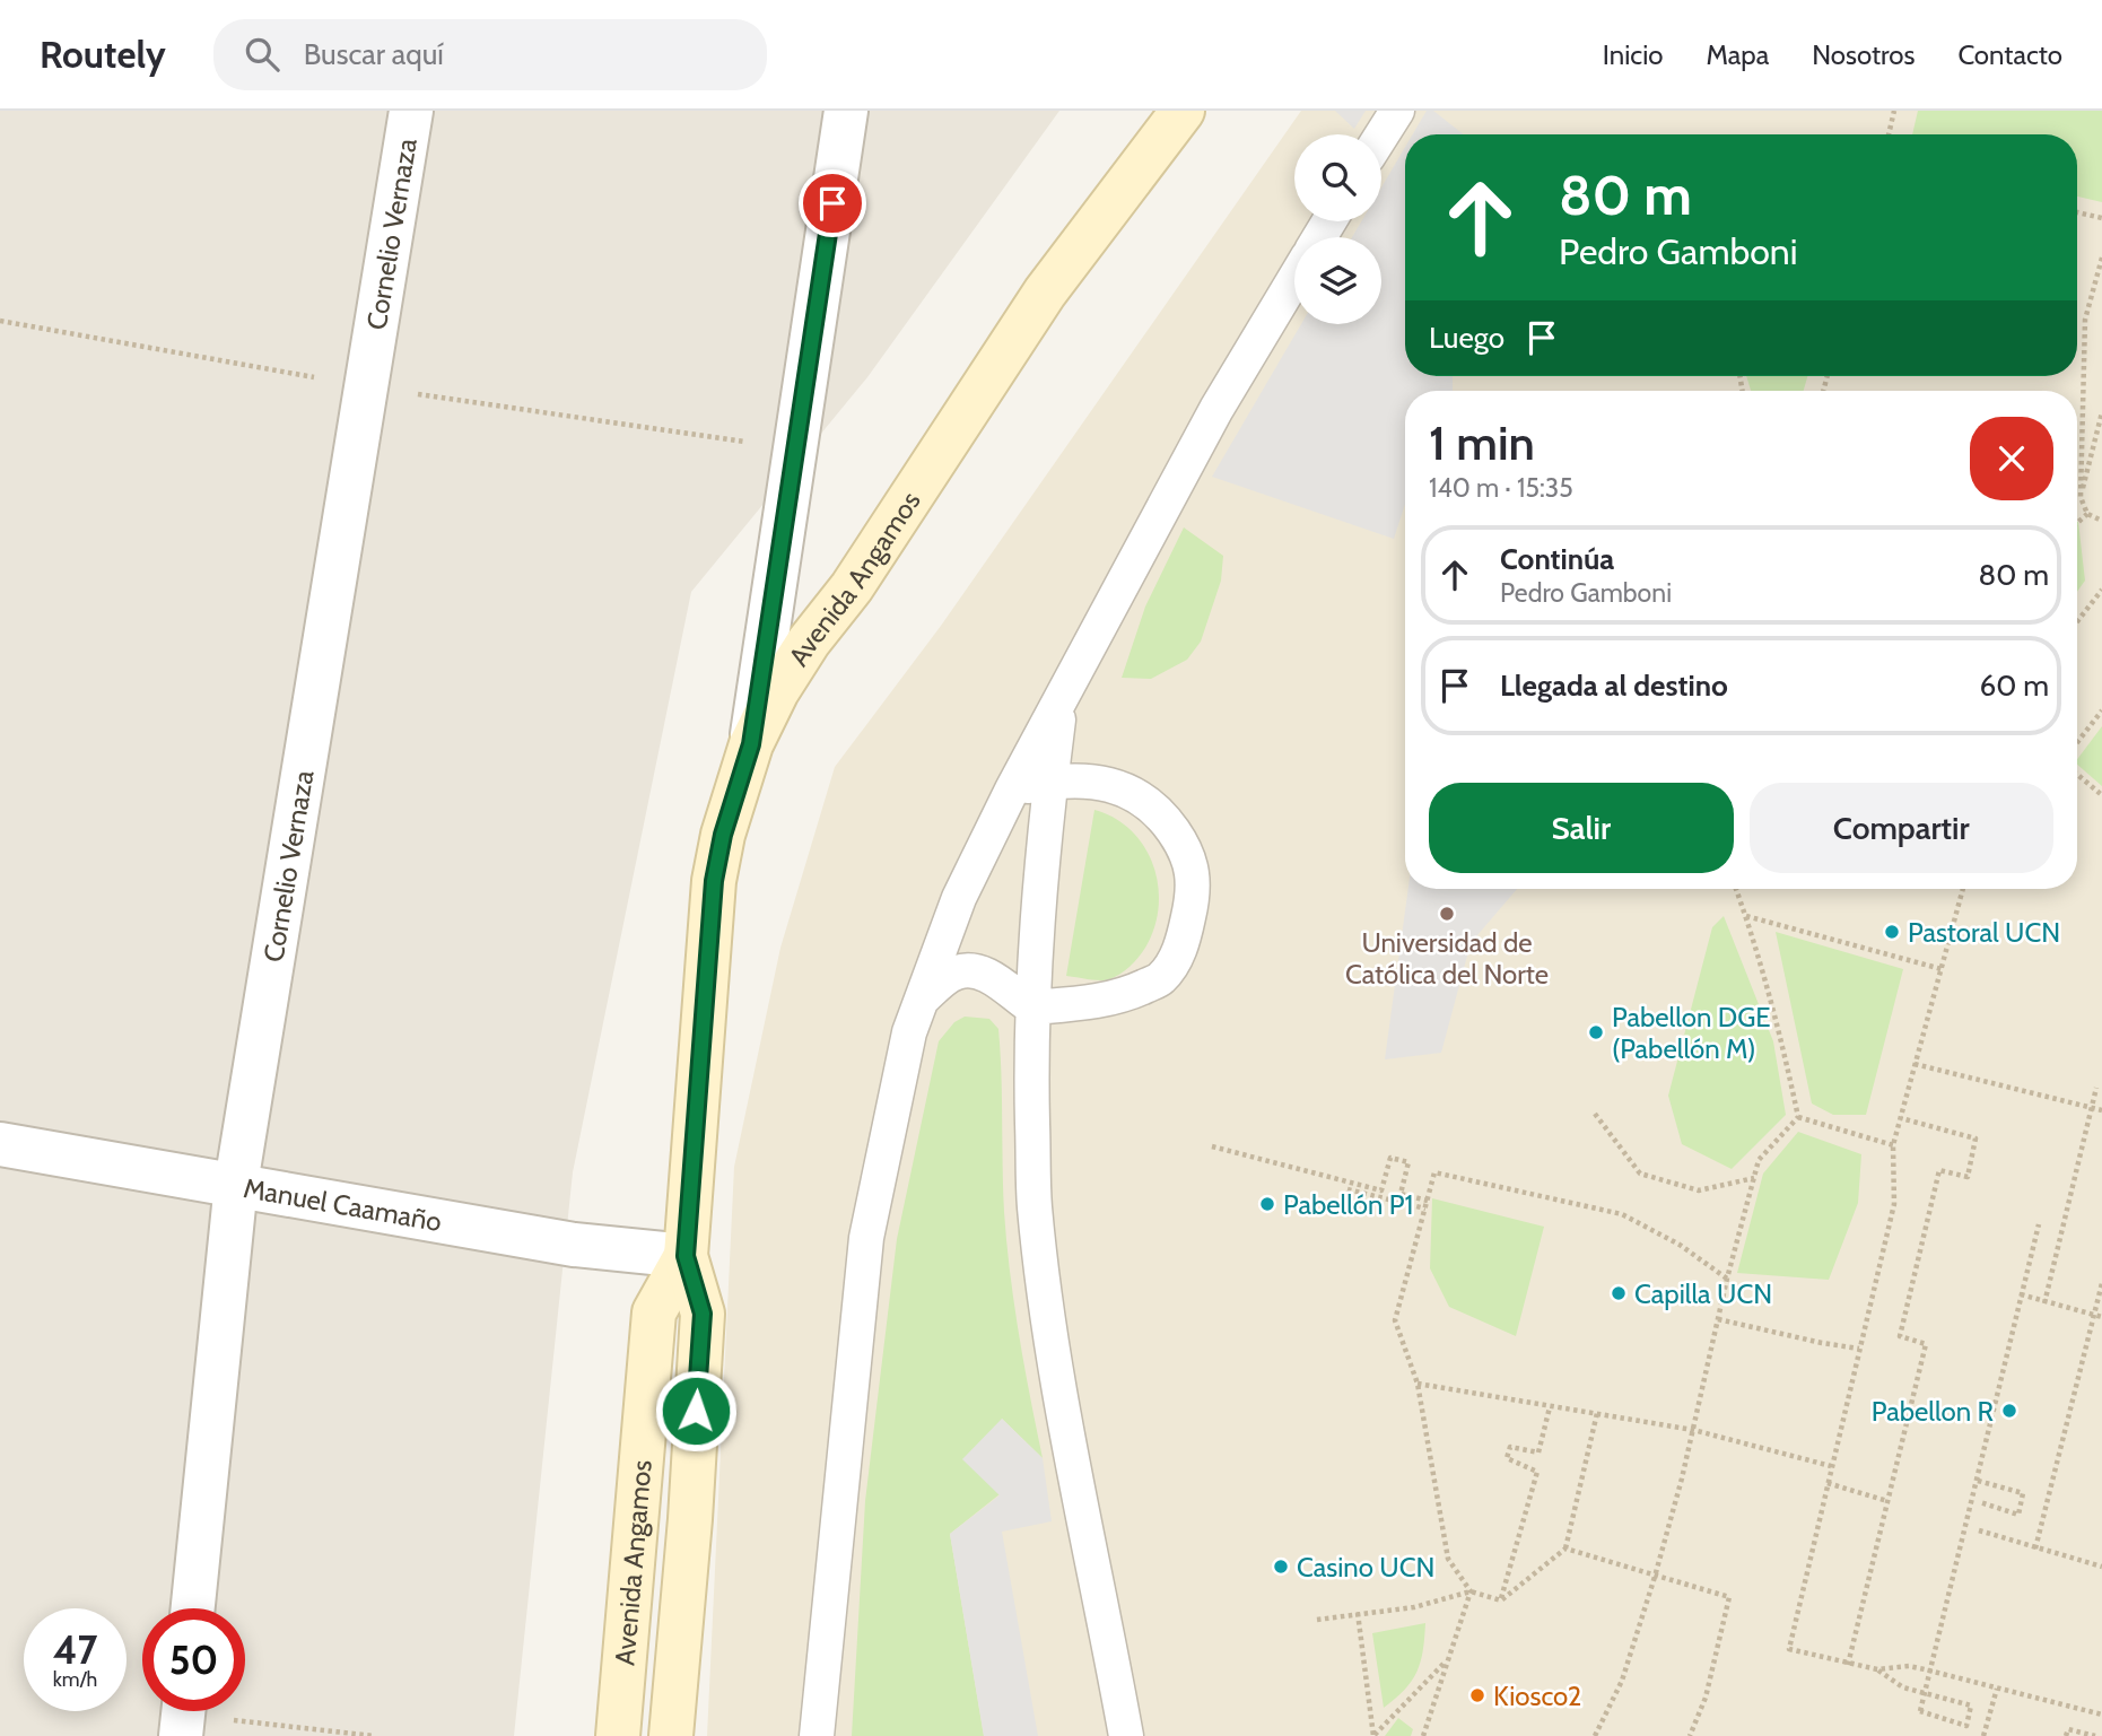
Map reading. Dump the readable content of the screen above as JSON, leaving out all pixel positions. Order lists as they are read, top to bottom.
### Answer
{
  "streets": {
    "main road": ["Avenida Angamos"],
    "street": ["Cornelio Vernaza", "Manuel Caamaño"]
  },
  "crossings": [
    ["Cornelio Vernaza", "Manuel Caamaño"],
    ["Avenida Angamos", "Manuel Caamaño"]
  ],
  "places": [
    "Universidad de Católica del Norte",
    "Pastoral UCN",
    "Pabellon DGE (Pabellón M)",
    "Pabellón P1",
    "Capilla UCN",
    "Pabellon R",
    "Casino UCN",
    "Kiosco2"
  ],
  "page": {
    "header": "Routely",
    "search": "Buscar aquí",
    "nav": [
      "Inicio",
      "Mapa",
      "Nosotros",
      "Contacto"
    ],
    "turn": ["80 m", "Pedro Gamboni"],
    "then": "Luego",
    "heading": ["1 min", "140 m · 15:35"],
    "list": [
      {
        "name": "Continúa",
        "note": "Pedro Gamboni",
        "value": "80 m"
      },
      {
        "name": "Llegada al destino",
        "value": "60 m"
      }
    ],
    "buttons": ["Salir", "Compartir"],
    "speed": "47 km/h",
    "limit": "50"
  }
}
